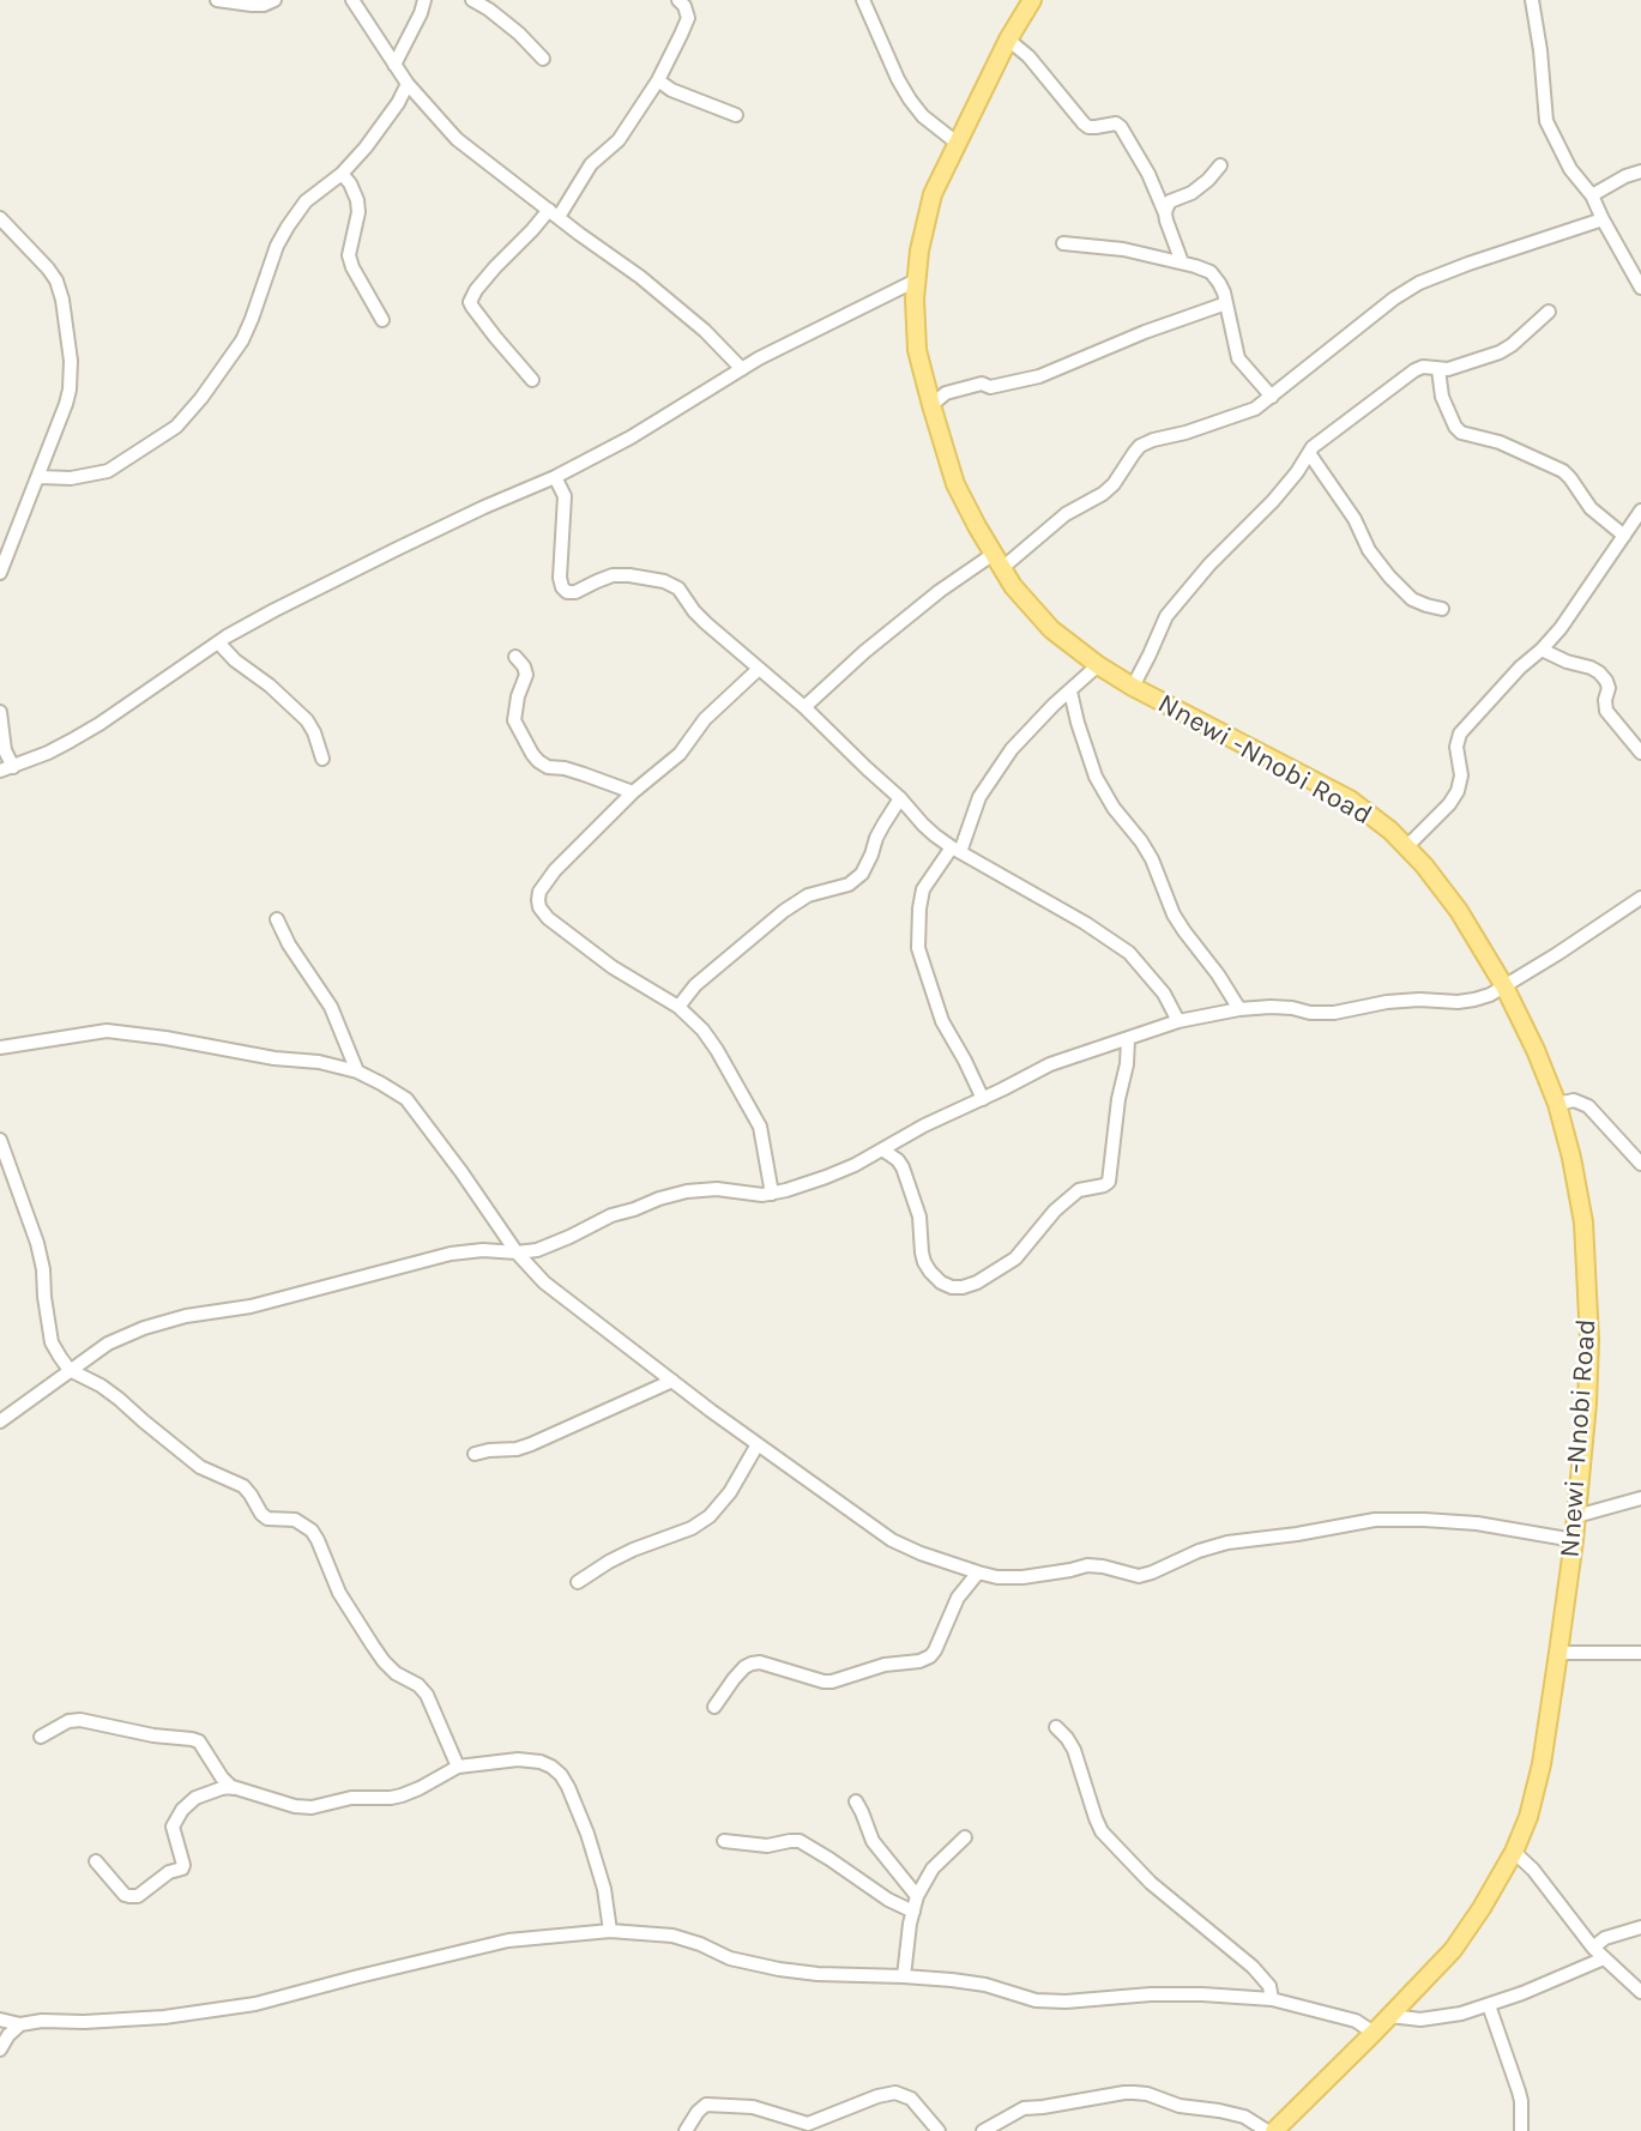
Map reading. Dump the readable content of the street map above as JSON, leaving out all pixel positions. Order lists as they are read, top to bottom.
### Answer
{
  "streets": {
    "main road": ["Nnewi -Nnobi Road"]
  }
}
